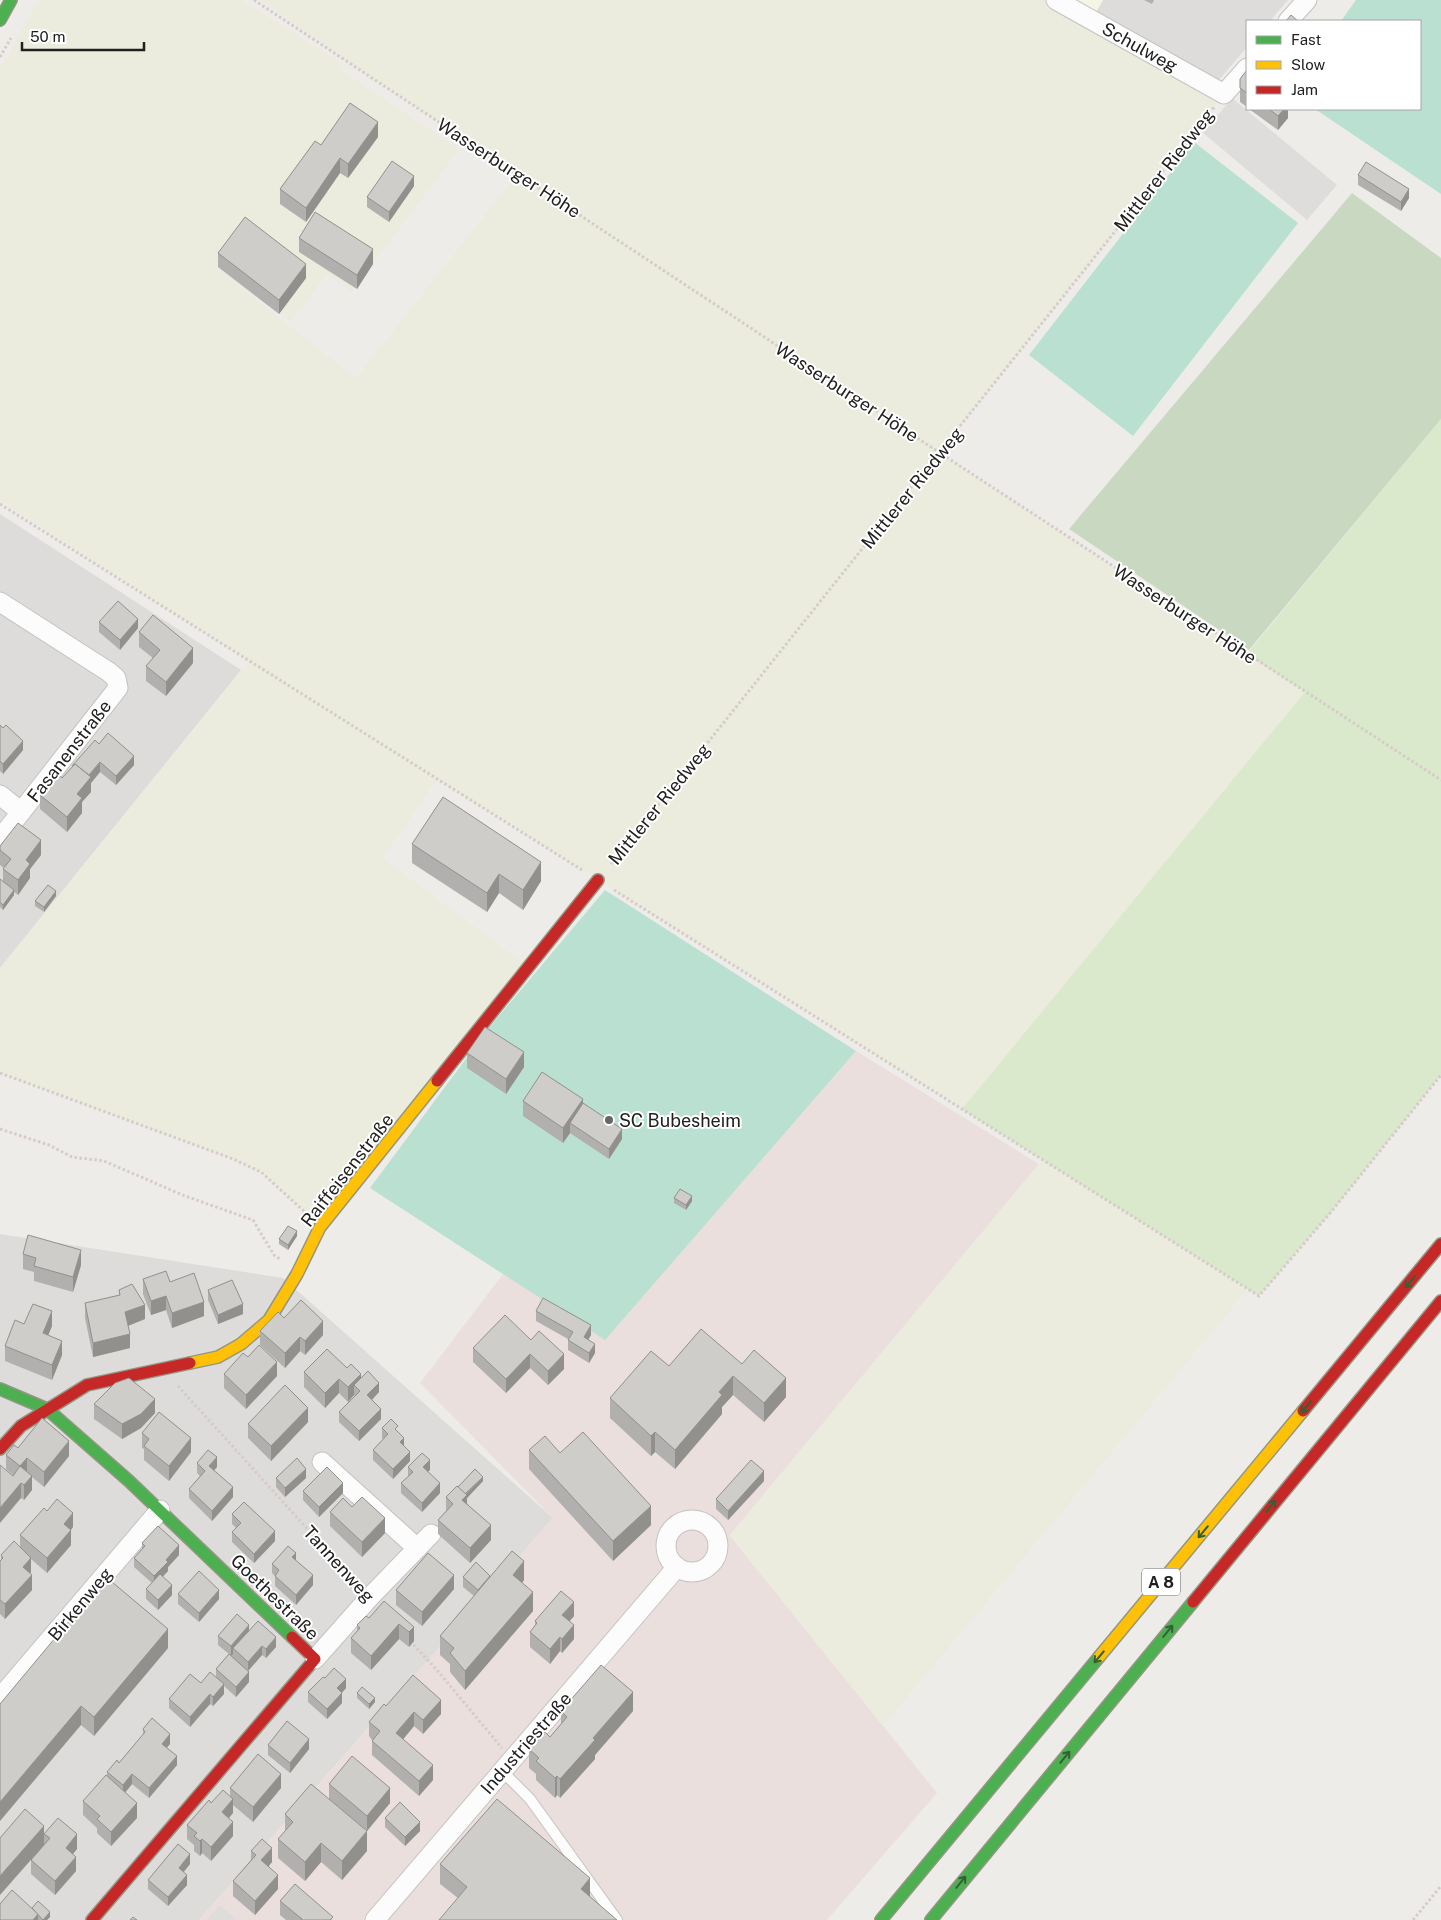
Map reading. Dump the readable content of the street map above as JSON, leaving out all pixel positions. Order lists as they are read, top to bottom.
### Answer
{
  "streets": {
    "main road": ["Raiffeisenstraße", "A 8", "Goethestraße"],
    "street": [
      "Schulweg",
      "Fasanenstraße",
      "Birkenweg",
      "Industriestraße"
    ],
    "path": ["Wasserburger Höhe", "Mittlerer Riedweg", "Tannenweg"]
  },
  "crossings": [
    ["Schulweg", "Mittlerer Riedweg"],
    ["Wasserburger Höhe", "Mittlerer Riedweg"],
    ["Mittlerer Riedweg", "Raiffeisenstraße"],
    ["Raiffeisenstraße", "Tannenweg"],
    ["Raiffeisenstraße", "Goethestraße"],
    ["Goethestraße", "Birkenweg"]
  ],
  "places": ["SC Bubesheim"],
  "legend": ["Fast", "Slow", "Jam"],
  "scale_bar": "50 m"
}
